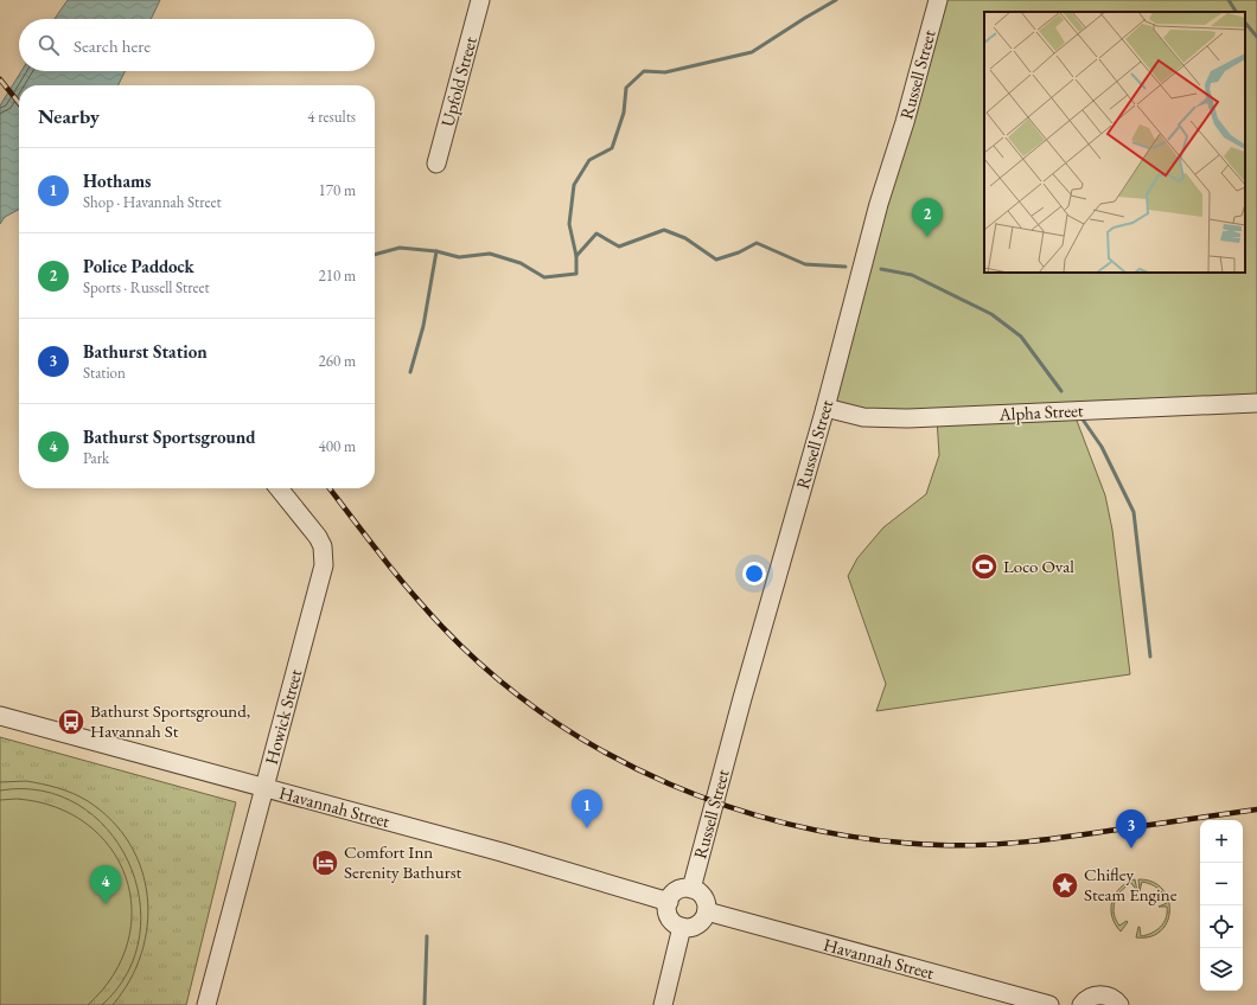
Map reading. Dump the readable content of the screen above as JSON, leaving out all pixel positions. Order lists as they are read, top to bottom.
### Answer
{
  "streets": {
    "street": [
      "Russell Street",
      "Upfold Street",
      "Alpha Street",
      "Howick Street",
      "Havannah Street"
    ]
  },
  "crossings": [
    ["Russell Street", "Alpha Street"],
    ["Russell Street", "Havannah Street"],
    ["Howick Street", "Havannah Street"]
  ],
  "places": {
    "sports": ["Loco Oval"],
    "bus stop": ["Bathurst Sportsground, Havannah St"],
    "hotel": ["Comfort Inn Serenity Bathurst"],
    "place": ["Chifley Steam Engine"]
  },
  "page": {
    "search": "Search here",
    "heading": ["Nearby", "4 results"],
    "list": [
      {
        "mark": "1",
        "name": "Hothams",
        "note": "Shop · Havannah Street",
        "value": "170 m"
      },
      {
        "mark": "2",
        "name": "Police Paddock",
        "note": "Sports · Russell Street",
        "value": "210 m"
      },
      {
        "mark": "3",
        "name": "Bathurst Station",
        "note": "Station",
        "value": "260 m"
      },
      {
        "mark": "4",
        "name": "Bathurst Sportsground",
        "note": "Park",
        "value": "400 m"
      }
    ],
    "pins": [
      "2",
      "1",
      "3",
      "4"
    ],
    "map_buttons": ["+", "−"]
  }
}
